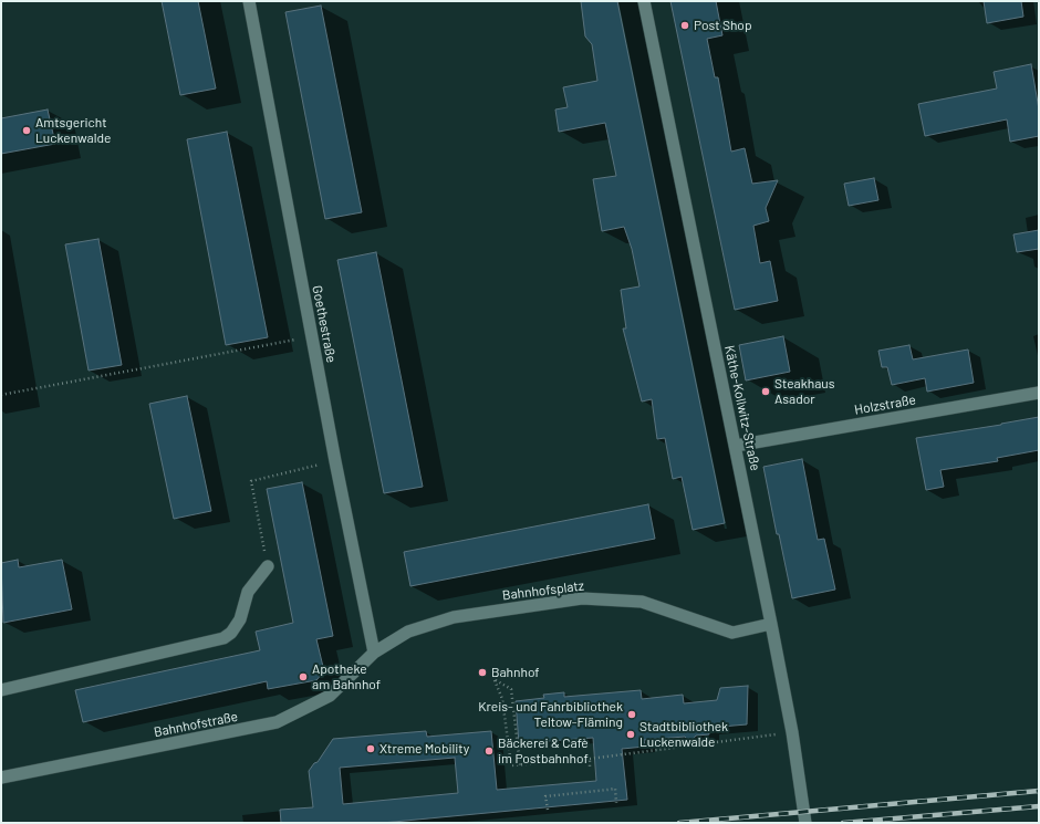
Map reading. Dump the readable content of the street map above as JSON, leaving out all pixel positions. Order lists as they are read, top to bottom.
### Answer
{
  "streets": {
    "street": [
      "Goethestraße",
      "Holzstraße",
      "Käthe-Kollwitz-Straße",
      "Bahnhofsplatz",
      "Bahnhofstraße"
    ]
  },
  "crossings": [
    ["Goethestraße", "Bahnhofsplatz"],
    ["Goethestraße", "Bahnhofstraße"],
    ["Holzstraße", "Käthe-Kollwitz-Straße"],
    ["Käthe-Kollwitz-Straße", "Bahnhofsplatz"],
    ["Bahnhofsplatz", "Bahnhofstraße"]
  ],
  "places": [
    "Post Shop",
    "Amtsgericht Luckenwalde",
    "Steakhaus Asador",
    "Bahnhof",
    "Apotheke am Bahnhof",
    "Kreis- und Fahrbibliothek Teltow-Fläming",
    "Stadtbibliothek Luckenwalde",
    "Xtreme Mobility",
    "Bäckerei & Cafè im Postbahnhof"
  ]
}
